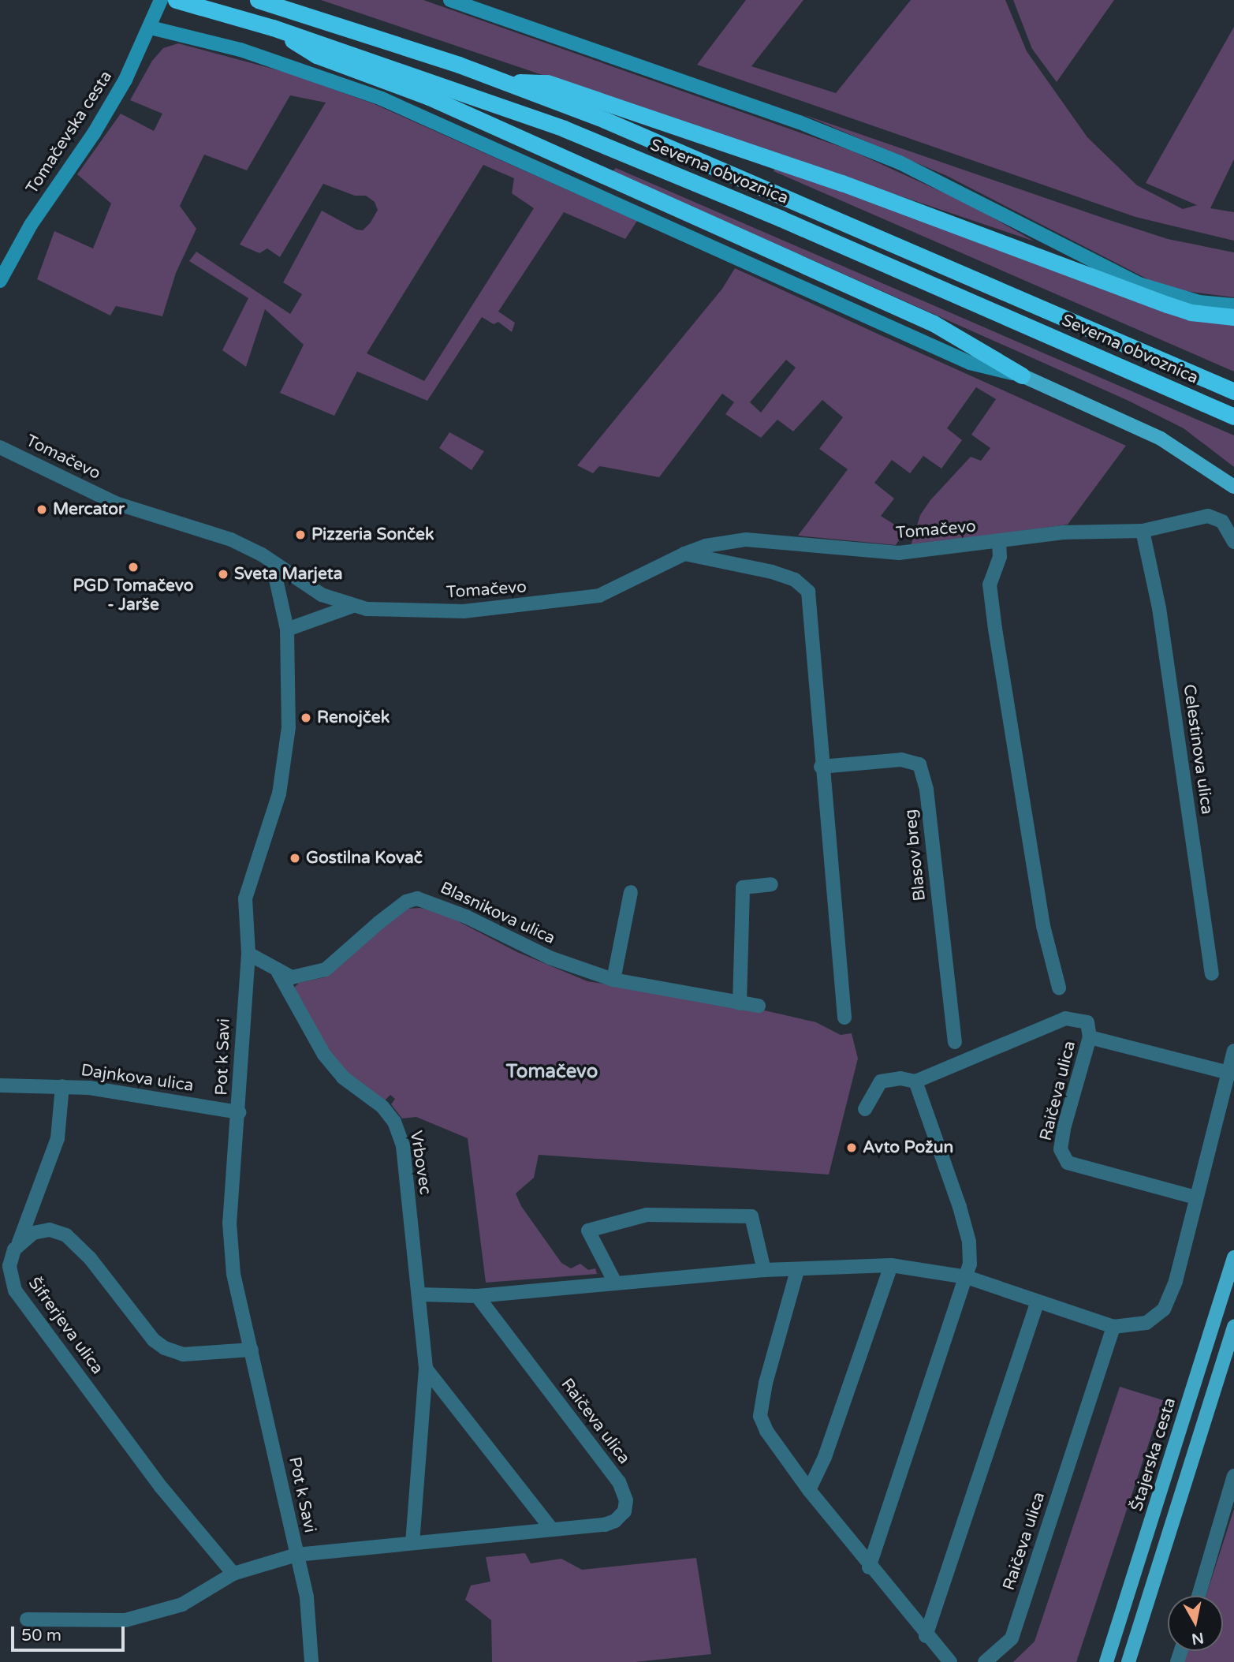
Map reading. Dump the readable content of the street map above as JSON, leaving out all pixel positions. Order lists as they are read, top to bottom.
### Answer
{
  "streets": {
    "highway": ["Severna obvoznica"],
    "main road": ["Štajerska cesta"],
    "street": [
      "Tomačevska cesta",
      "Tomačevo",
      "Celestinova ulica",
      "Blasov breg",
      "Blasnikova ulica",
      "Pot k Savi",
      "Dajnkova ulica",
      "Raičeva ulica",
      "Vrbovec",
      "Šifrerjeva ulica"
    ]
  },
  "crossings": [
    ["Tomačevo", "Celestinova ulica"],
    ["Tomačevo", "Pot k Savi"],
    ["Blasnikova ulica", "Pot k Savi"],
    ["Blasnikova ulica", "Vrbovec"],
    ["Pot k Savi", "Dajnkova ulica"],
    ["Pot k Savi", "Raičeva ulica"],
    ["Pot k Savi", "Vrbovec"],
    ["Dajnkova ulica", "Šifrerjeva ulica"]
  ],
  "districts": ["Tomačevo"],
  "places": [
    "Mercator",
    "Pizzeria Sonček",
    "PGD Tomačevo - Jarše",
    "Sveta Marjeta",
    "Renojček",
    "Gostilna Kovač",
    "Avto Požun"
  ],
  "scale_bar": "50 m",
  "north": "bottom"
}
